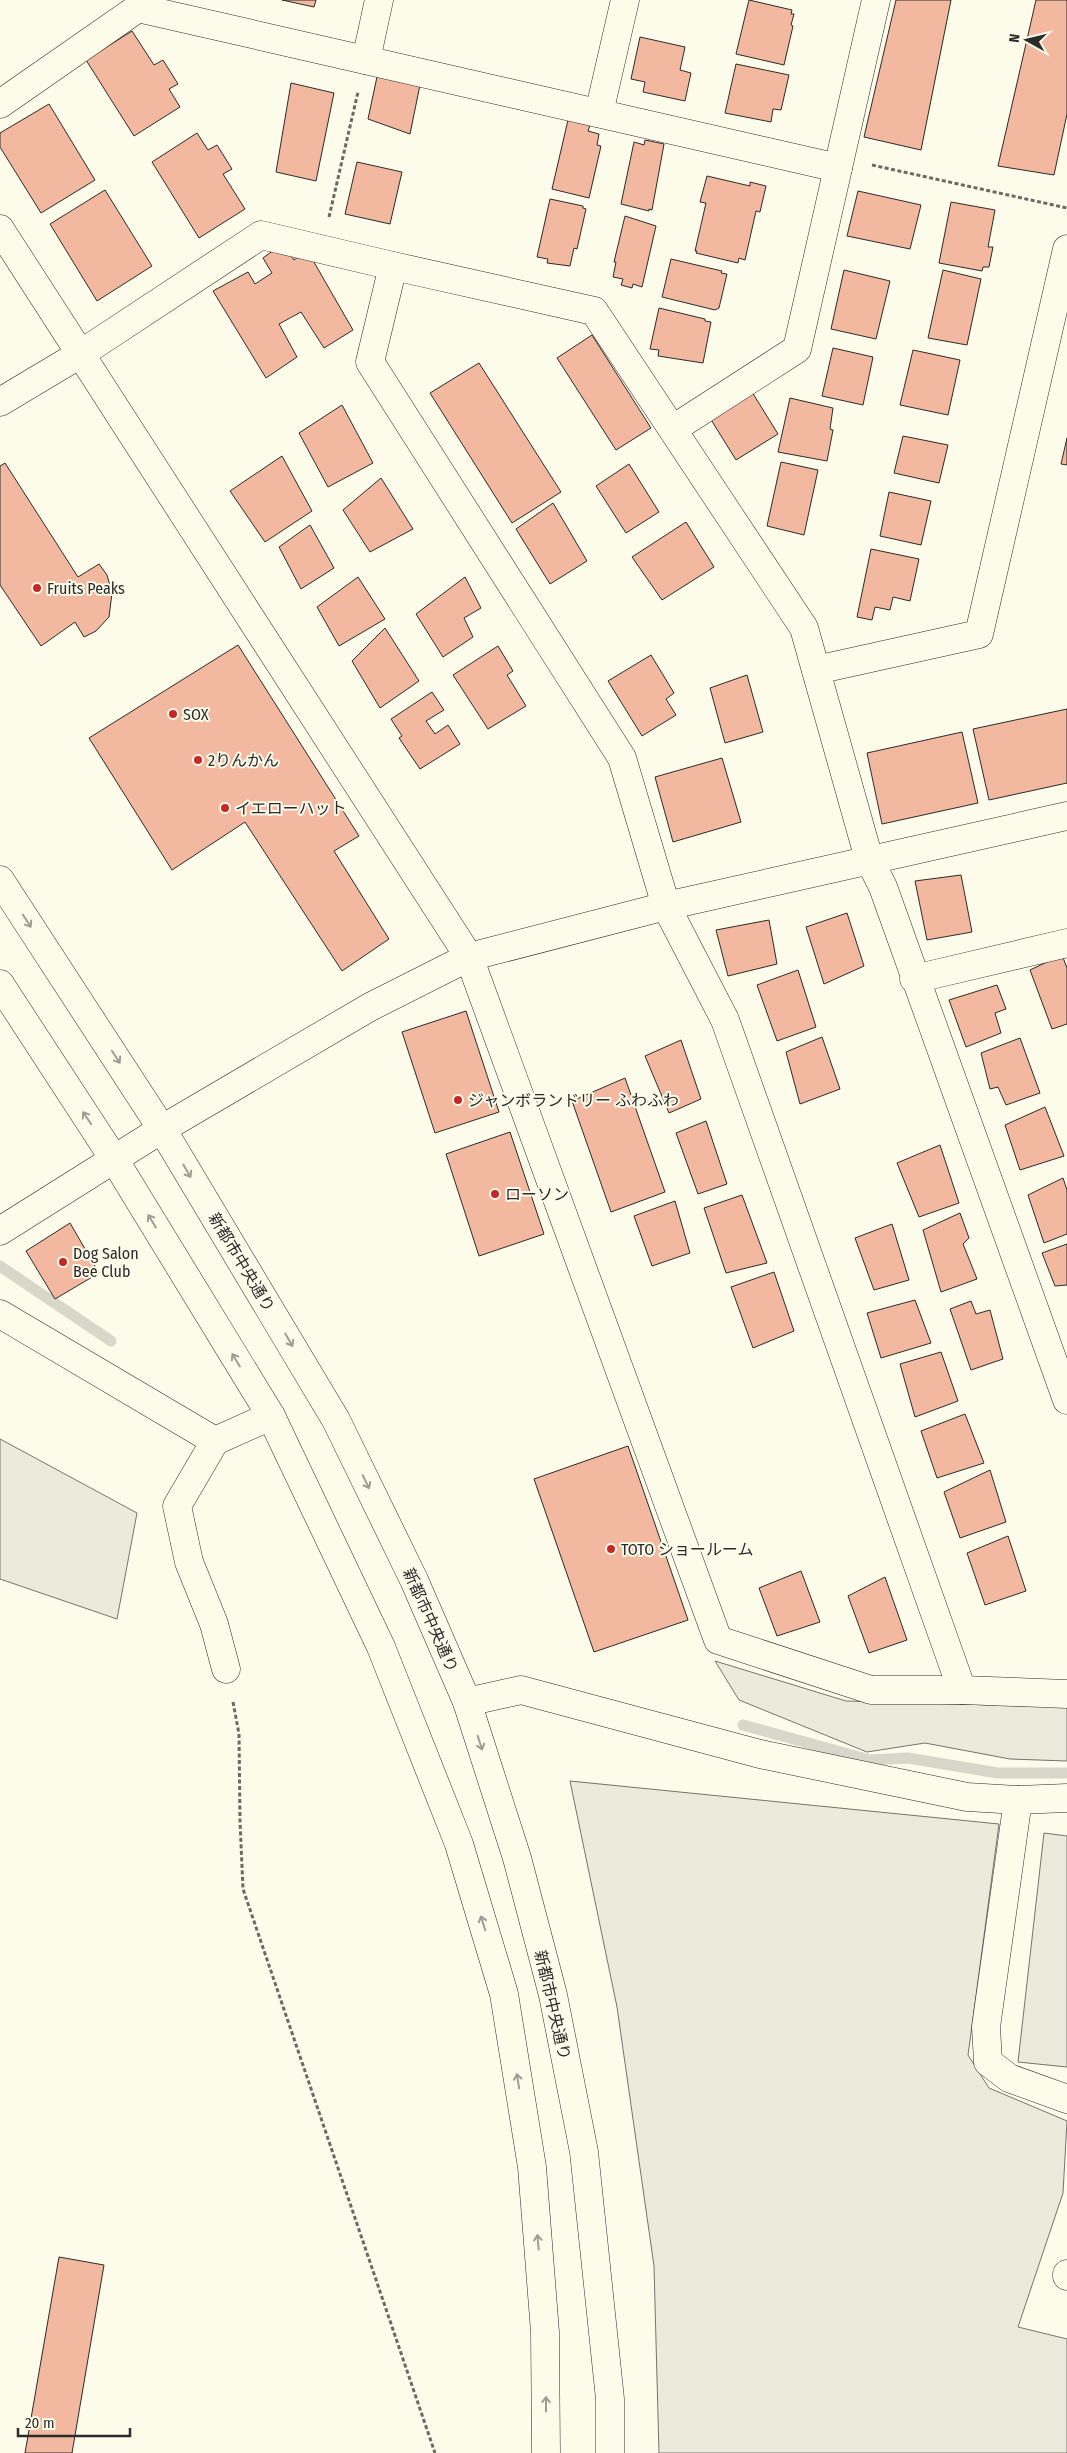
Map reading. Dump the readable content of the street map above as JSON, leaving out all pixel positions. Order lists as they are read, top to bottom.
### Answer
{
  "streets": {
    "street": ["新都市中央通り"]
  },
  "places": [
    "Fruits Peaks",
    "SOX",
    "2りんかん",
    "イエローハット",
    "ジャンボランドリー ふわふわ",
    "ローソン",
    "Dog Salon Bee Club",
    "TOTO ショールーム"
  ],
  "scale_bar": "20 m",
  "north": "left"
}
